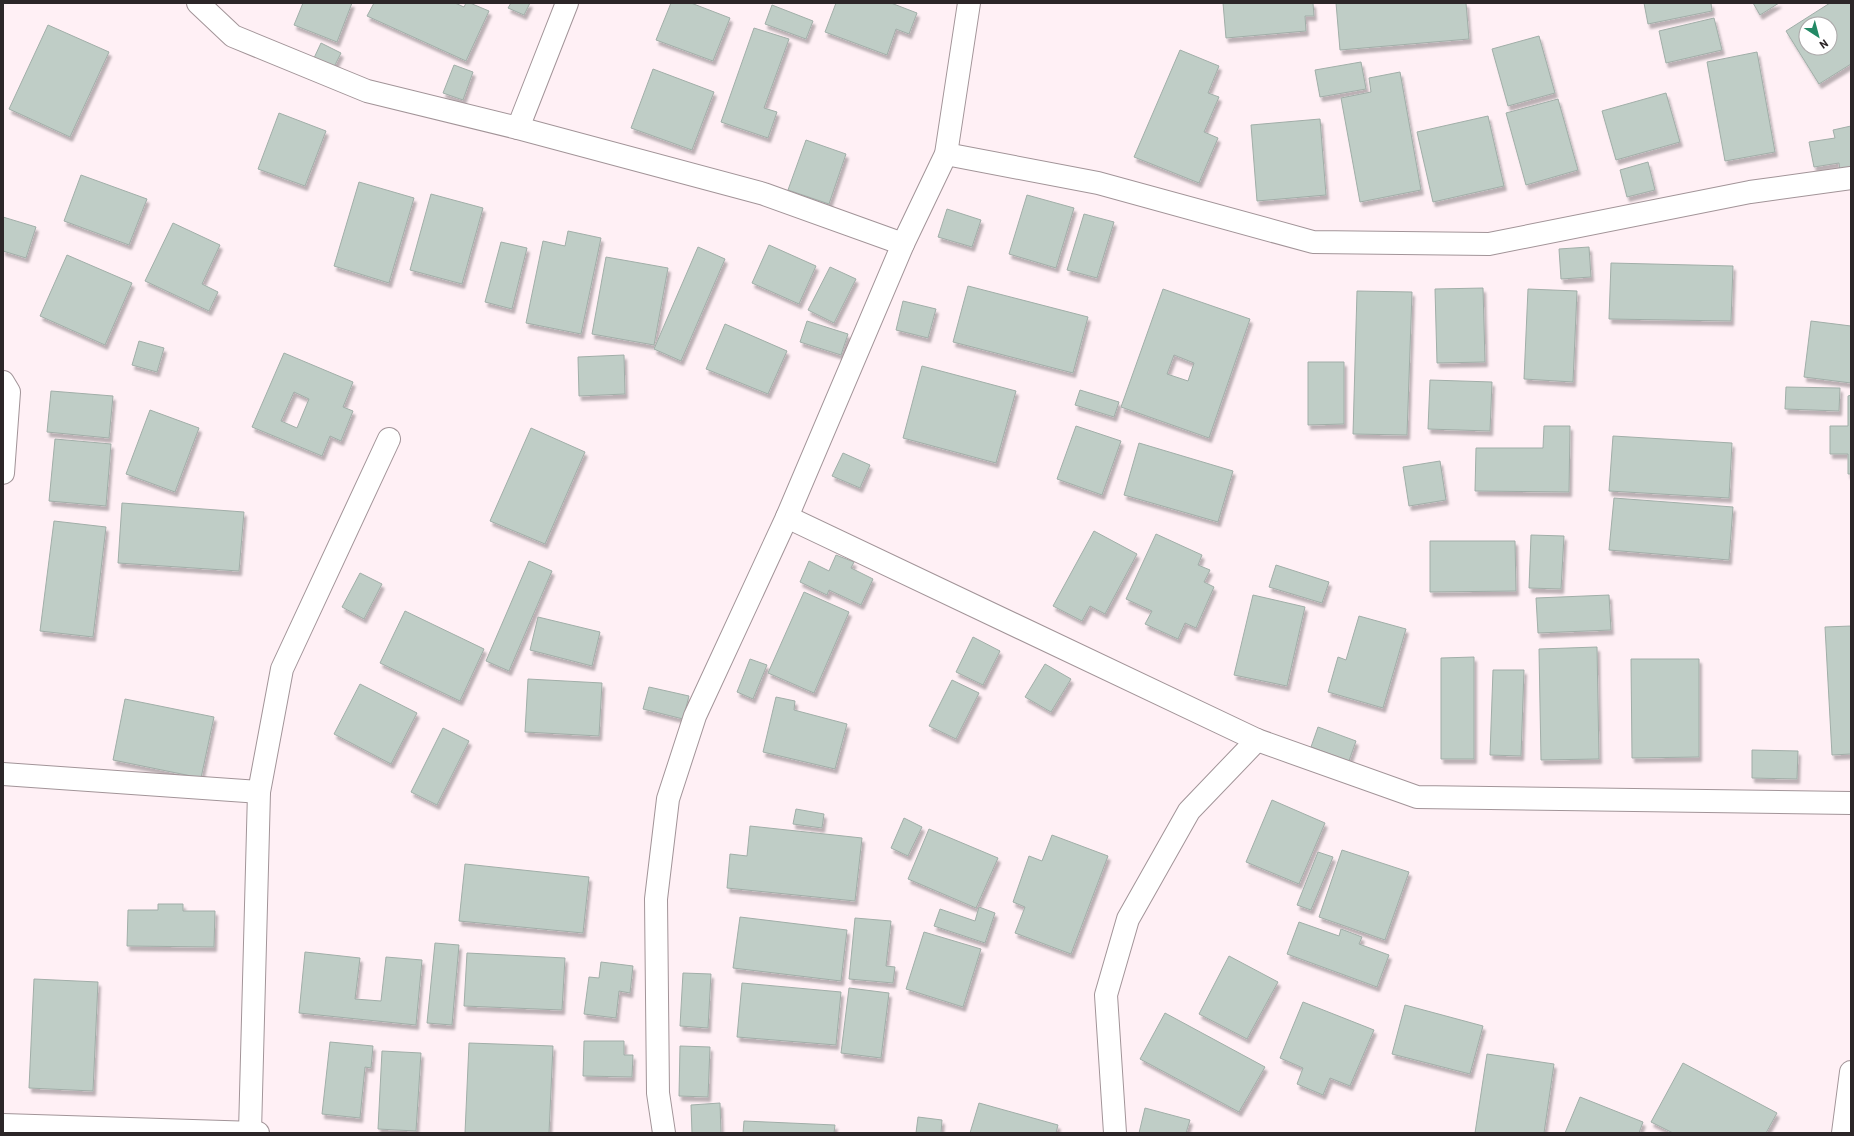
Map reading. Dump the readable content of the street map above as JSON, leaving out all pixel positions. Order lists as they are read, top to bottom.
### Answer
{
  "north": "bottom right"
}
